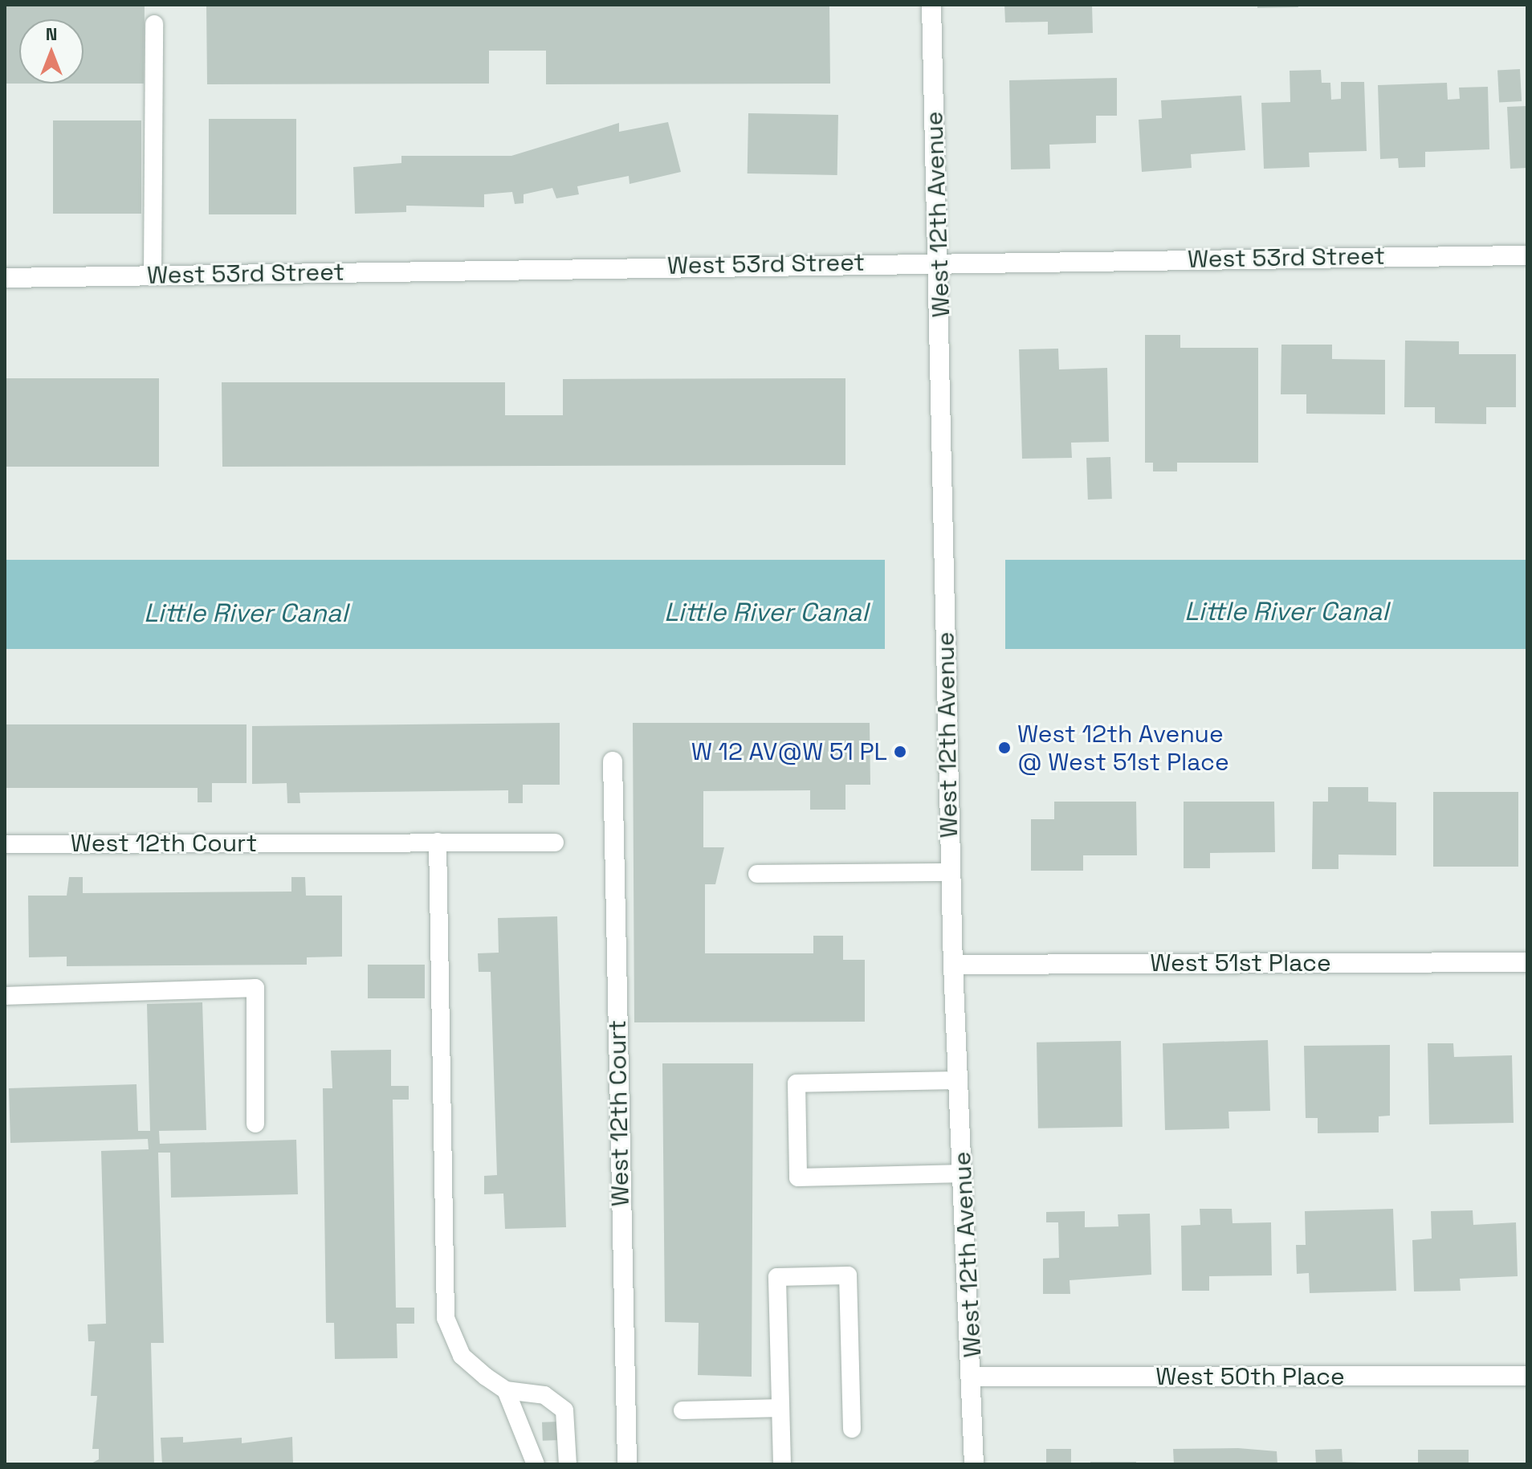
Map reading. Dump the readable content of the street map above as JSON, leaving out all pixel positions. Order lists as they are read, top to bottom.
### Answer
{
  "streets": {
    "street": [
      "West 12th Avenue",
      "West 53rd Street",
      "West 12th Court",
      "West 51st Place",
      "West 50th Place"
    ]
  },
  "crossings": [
    ["West 12th Avenue", "West 53rd Street"],
    ["West 12th Avenue", "West 51st Place"],
    ["West 12th Avenue", "West 50th Place"]
  ],
  "water": ["Little River Canal"],
  "places": ["West 12th Avenue @ West 51st Place", "W 12 AV@W 51 PL"],
  "north": "top"
}
